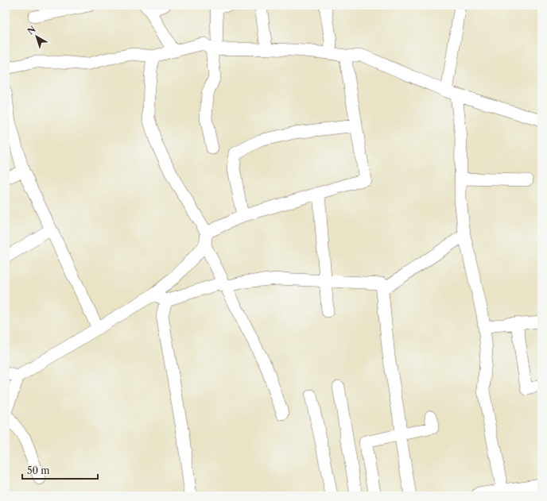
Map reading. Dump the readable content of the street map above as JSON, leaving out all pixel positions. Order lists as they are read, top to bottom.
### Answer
{
  "scale_bar": "50 m",
  "north": "top left"
}
